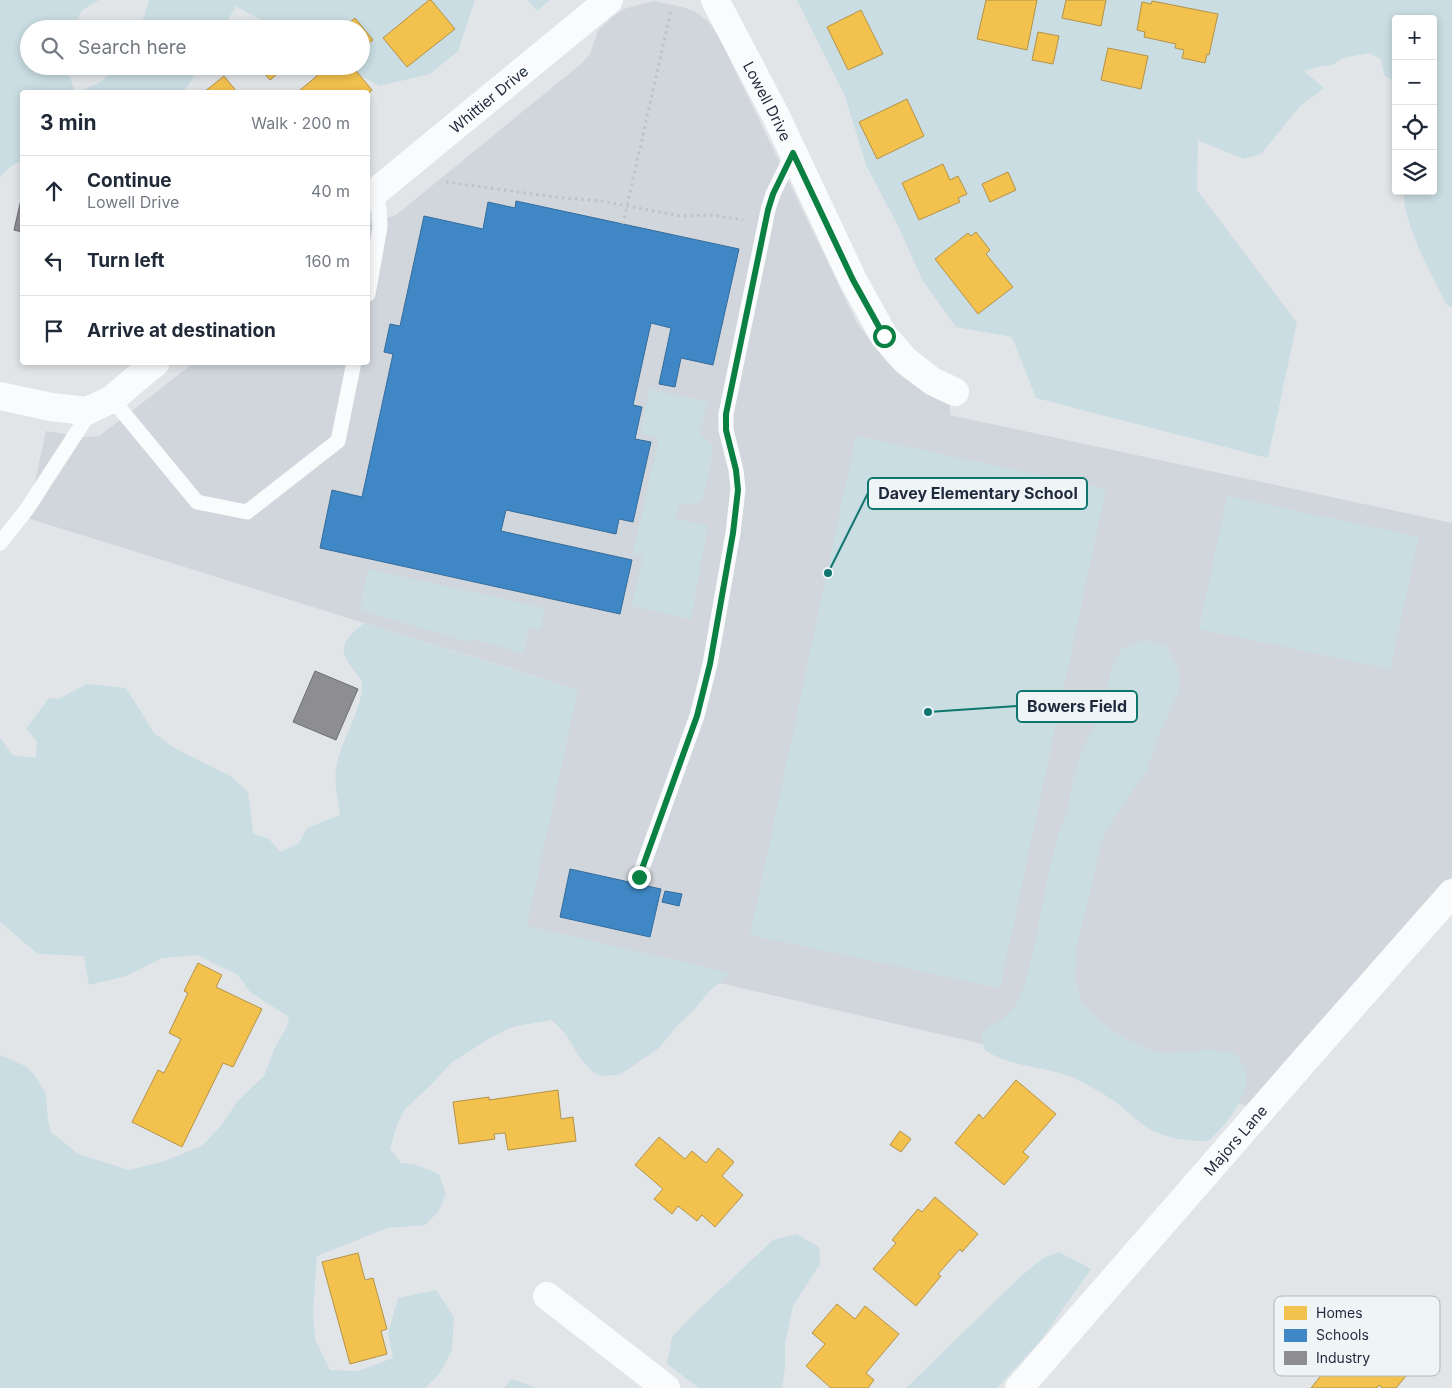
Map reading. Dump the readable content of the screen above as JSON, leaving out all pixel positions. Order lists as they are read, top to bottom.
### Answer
{
  "streets": {
    "street": ["Whittier Drive", "Lowell Drive", "Majors Lane"]
  },
  "places": ["Davey Elementary School", "Bowers Field"],
  "legend": ["Homes", "Schools", "Industry"],
  "page": {
    "map_buttons": ["+", "−"],
    "search": "Search here",
    "heading": ["3 min", "Walk · 200 m"],
    "list": [
      ["Continue", "Lowell Drive", "40 m"],
      ["Turn left", "160 m"],
      "Arrive at destination"
    ]
  }
}
